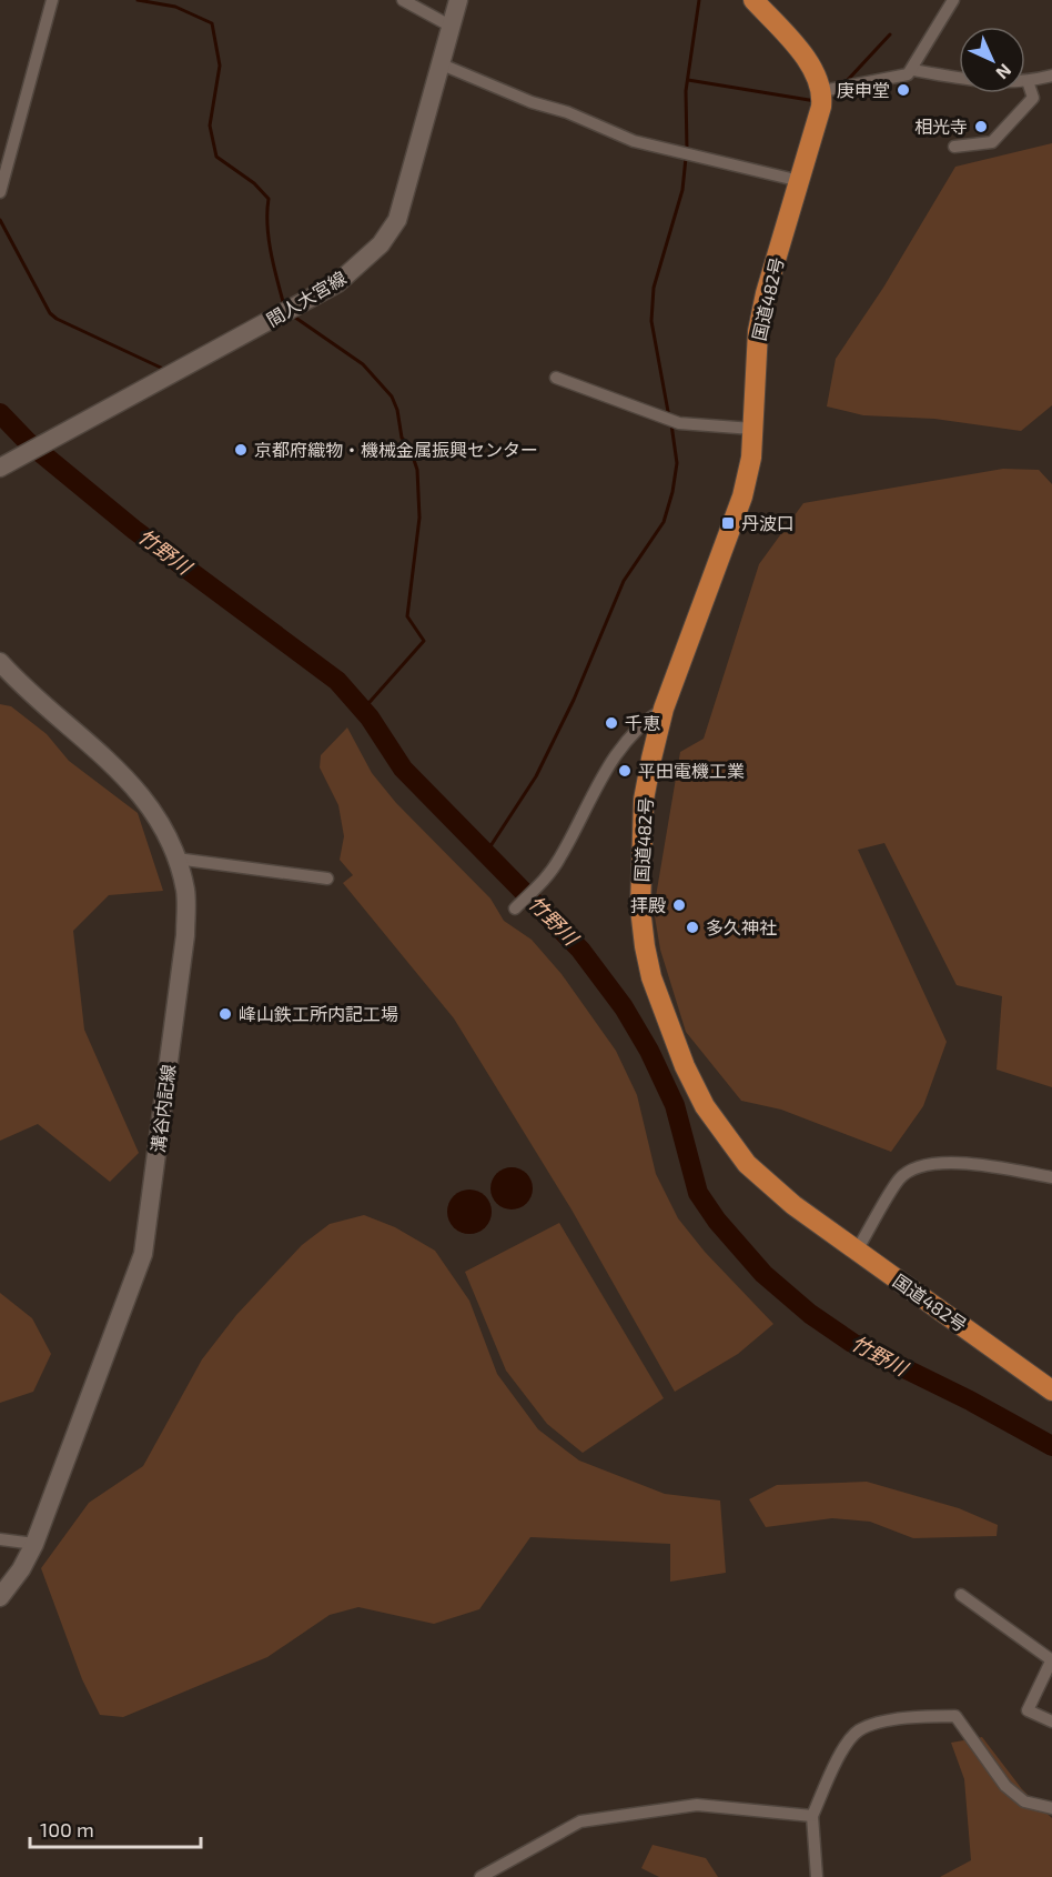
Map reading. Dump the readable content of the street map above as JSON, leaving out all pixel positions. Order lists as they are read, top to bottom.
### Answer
{
  "streets": {
    "highway": ["国道482号"],
    "main road": ["間人大宮線", "溝谷内記線"]
  },
  "water": ["竹野川"],
  "places": {
    "other": [
      "庚申堂",
      "相光寺",
      "京都府織物・機械金属振興センター",
      "千恵",
      "平田電機工業",
      "拝殿",
      "多久神社",
      "峰山鉄工所内記工場"
    ],
    "transit": ["丹波口"]
  },
  "scale_bar": "100 m",
  "north": "bottom right"
}
